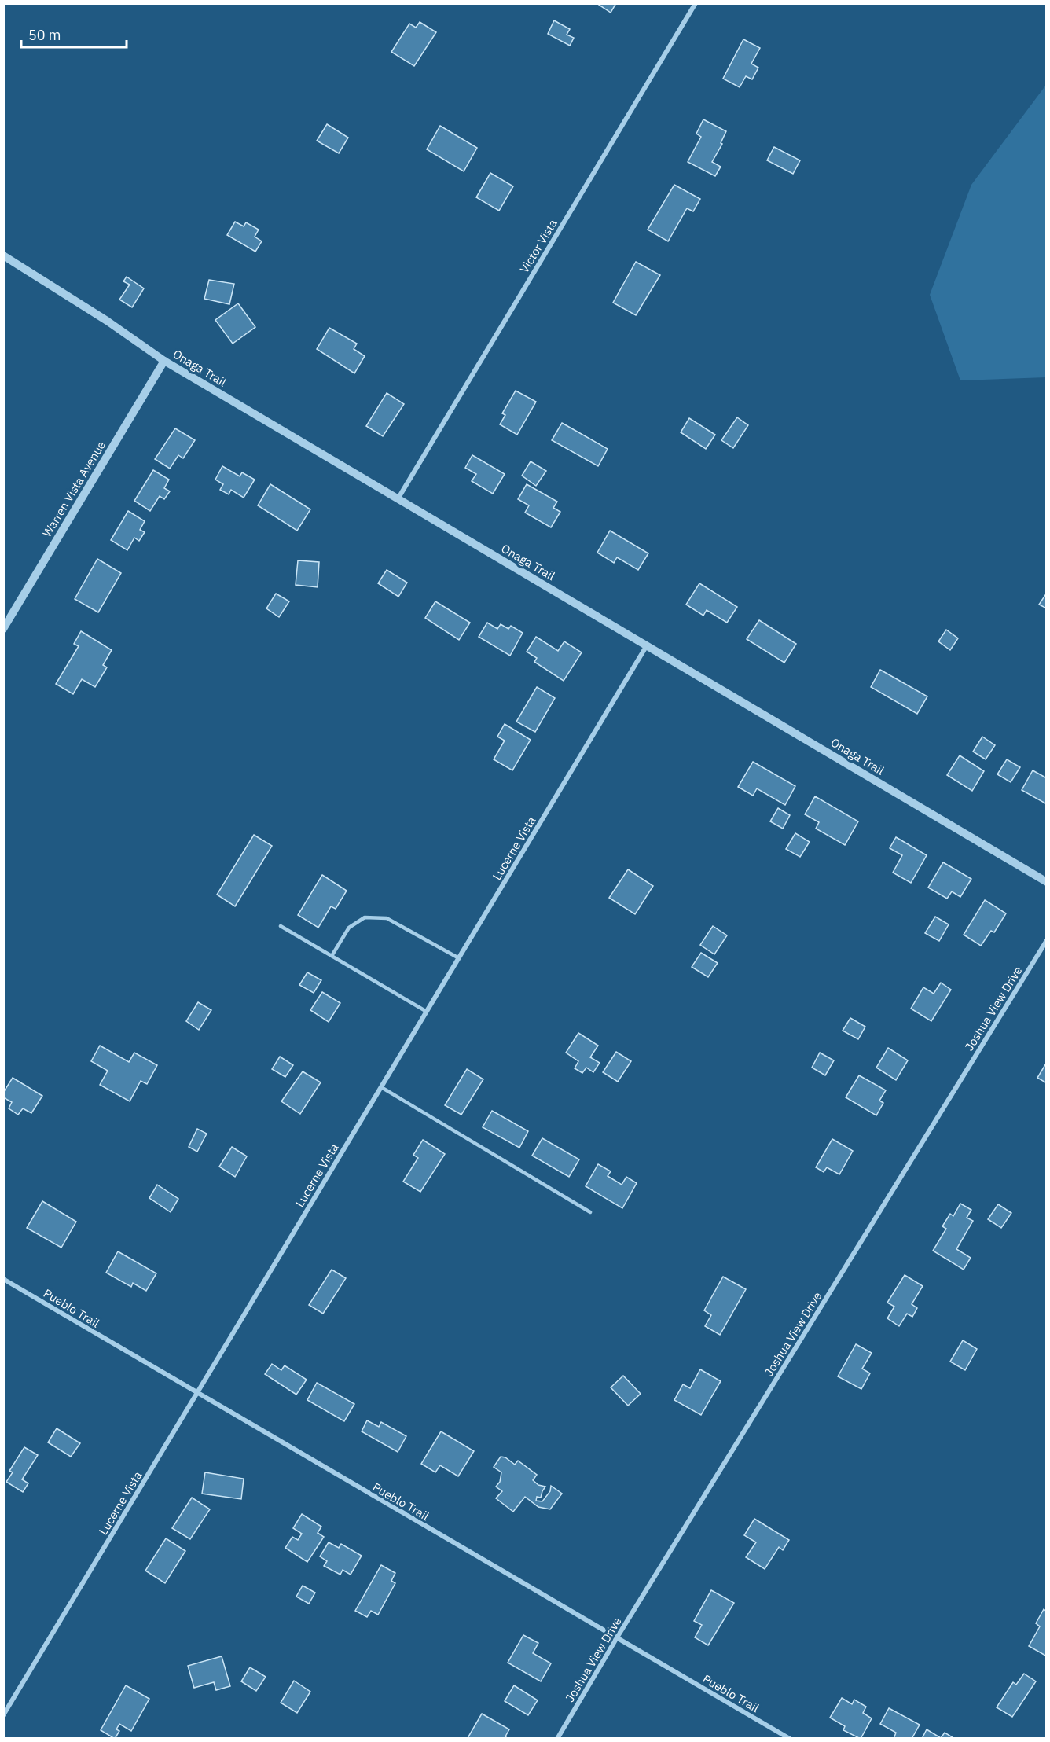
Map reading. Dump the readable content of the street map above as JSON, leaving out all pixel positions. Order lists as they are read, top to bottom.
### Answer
{
  "streets": {
    "street": [
      "Victor Vista",
      "Onaga Trail",
      "Warren Vista Avenue",
      "Lucerne Vista",
      "Joshua View Drive",
      "Pueblo Trail"
    ]
  },
  "crossings": [
    ["Victor Vista", "Onaga Trail"],
    ["Onaga Trail", "Warren Vista Avenue"],
    ["Onaga Trail", "Lucerne Vista"],
    ["Lucerne Vista", "Pueblo Trail"],
    ["Joshua View Drive", "Pueblo Trail"]
  ],
  "scale_bar": "50 m"
}
